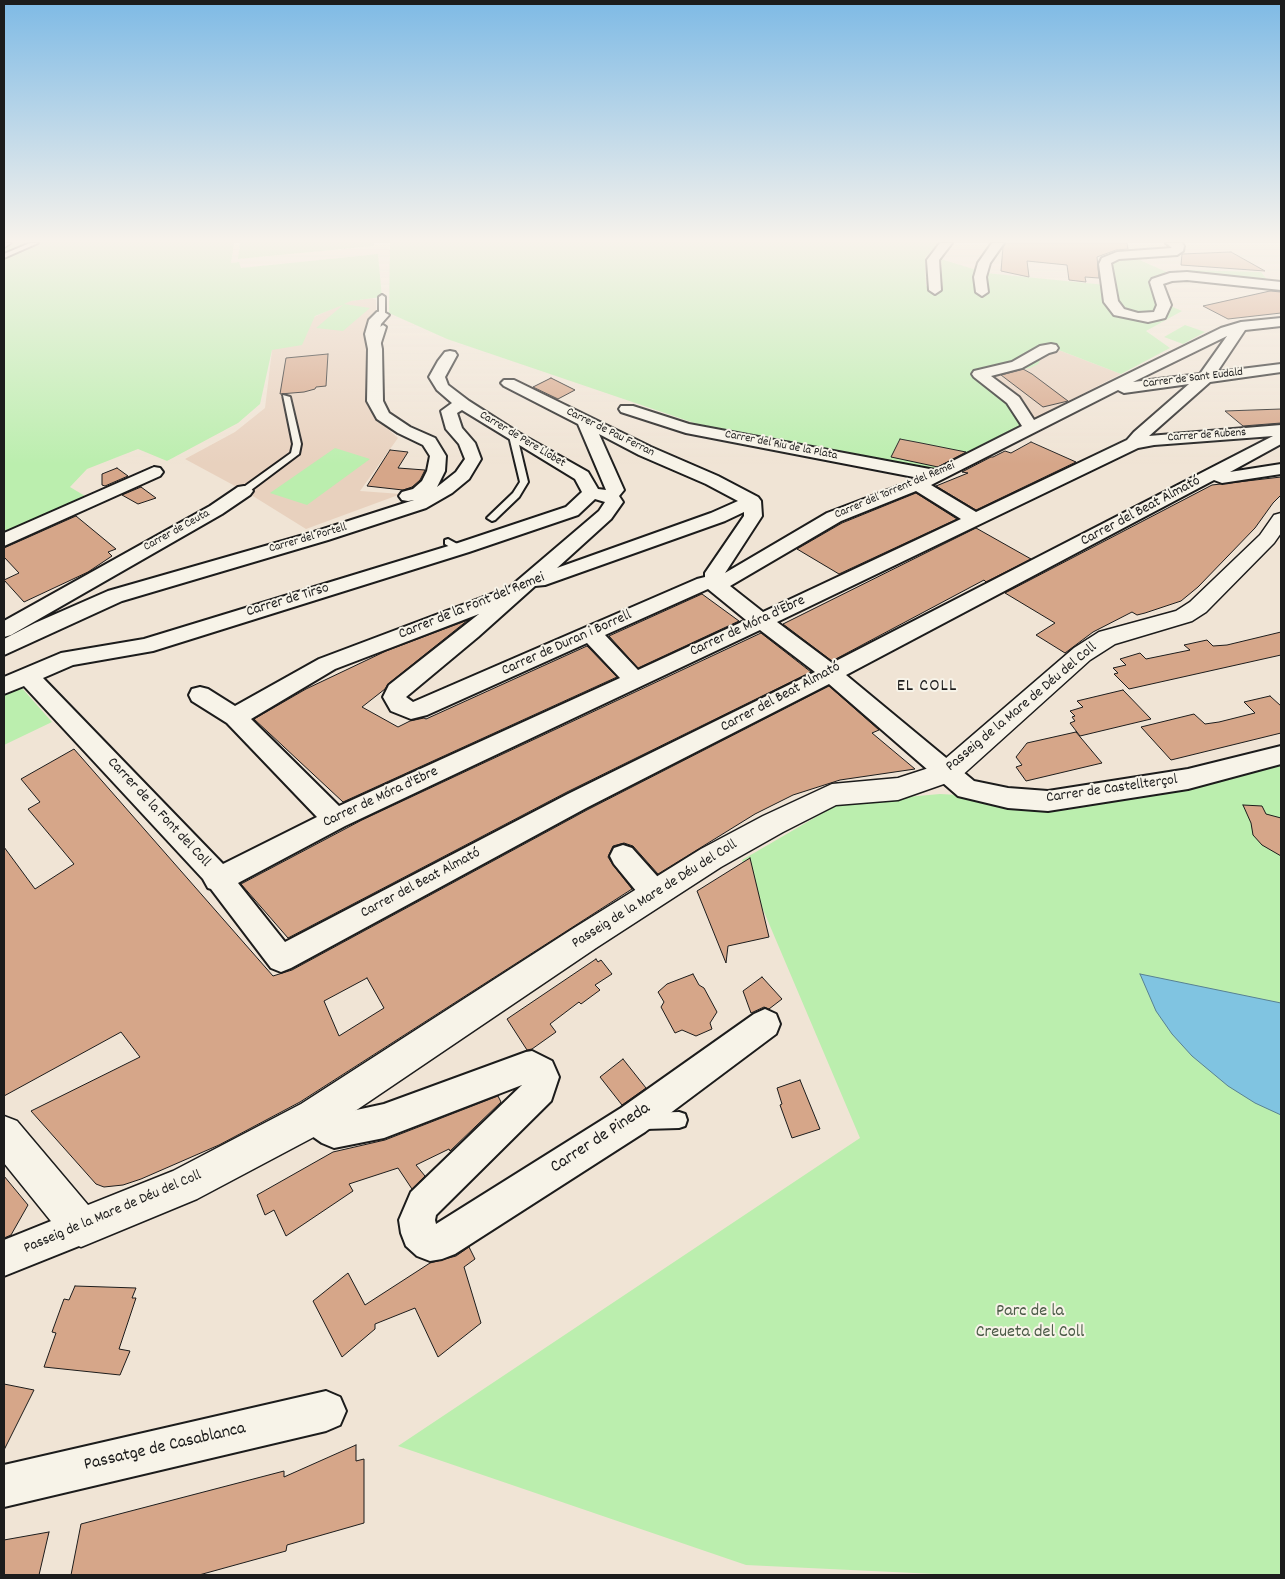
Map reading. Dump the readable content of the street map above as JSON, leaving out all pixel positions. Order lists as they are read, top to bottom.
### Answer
{
  "streets": {
    "street": [
      "Carrer de Sant Eudald",
      "Carrer de Pau Ferran",
      "Carrer de Rubens",
      "Carrer de Pere Llobet",
      "Carrer del Riu de la Plata",
      "Carrer del Torrent del Remei",
      "Carrer del Beat Almató",
      "Carrer de Ceuta",
      "Carrer del Portell",
      "Carrer de Tirso",
      "Carrer de la Font del Remei",
      "Carrer de Móra d'Ebre",
      "Carrer de Duran i Borrell",
      "Passeig de la Mare de Déu del Coll",
      "Carrer de Castellterçol",
      "Carrer de la Font del Coll",
      "Carrer de Pineda",
      "Passatge de Casablanca"
    ]
  },
  "crossings": [
    ["Carrer de Sant Eudald", "Carrer del Torrent del Remei"],
    ["Carrer de Sant Eudald", "Carrer de Móra d'Ebre"],
    ["Carrer de Pau Ferran", "Carrer de la Font del Remei"],
    ["Carrer de Rubens", "Carrer de Móra d'Ebre"],
    ["Carrer de Pere Llobet", "Carrer del Portell"],
    ["Carrer de Pere Llobet", "Carrer de Tirso"],
    ["Carrer del Riu de la Plata", "Carrer del Torrent del Remei"],
    ["Carrer del Torrent del Remei", "Carrer de Móra d'Ebre"],
    ["Carrer del Torrent del Remei", "Carrer de Duran i Borrell"],
    ["Carrer del Torrent del Remei", "Carrer de Castellterçol"],
    ["Carrer del Beat Almató", "Carrer de Castellterçol"],
    ["Carrer del Beat Almató", "Carrer de la Font del Coll"],
    ["Carrer de Tirso", "Carrer de la Font del Coll"],
    ["Carrer de la Font del Remei", "Carrer de Duran i Borrell"],
    ["Carrer de Móra d'Ebre", "Carrer de Castellterçol"],
    ["Carrer de Móra d'Ebre", "Carrer de la Font del Coll"],
    ["Carrer de Duran i Borrell", "Carrer de Castellterçol"],
    ["Passeig de la Mare de Déu del Coll", "Carrer de Castellterçol"],
    ["Passeig de la Mare de Déu del Coll", "Carrer de Pineda"]
  ],
  "districts": ["EL COLL"],
  "parks": ["Parc de la Creueta del Coll"]
}
